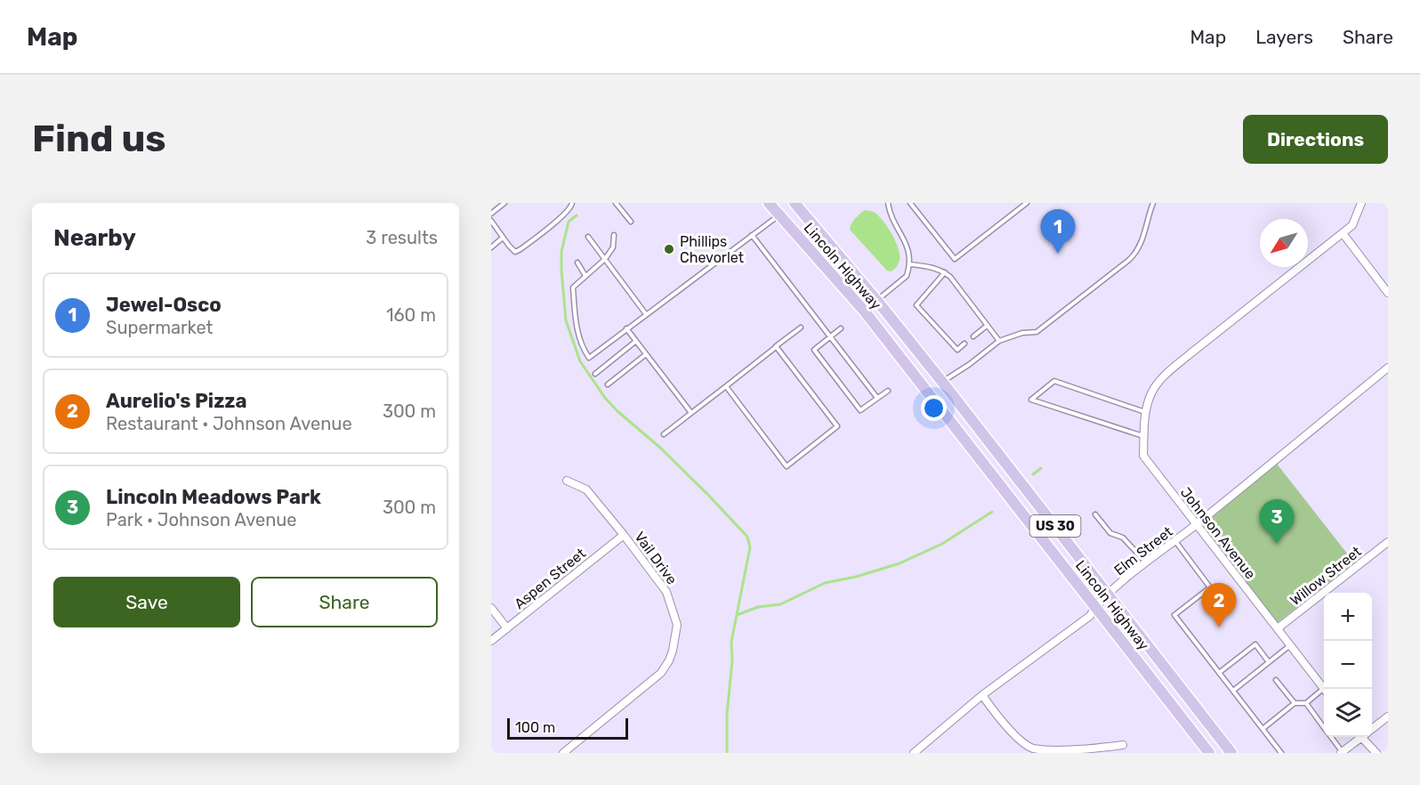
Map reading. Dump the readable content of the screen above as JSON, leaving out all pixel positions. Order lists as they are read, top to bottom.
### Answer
{
  "streets": {
    "main road": ["Lincoln Highway", "US 30"],
    "street": [
      "Johnson Avenue",
      "Elm Street",
      "Vail Drive",
      "Willow Street",
      "Aspen Street"
    ]
  },
  "crossings": [
    ["Lincoln Highway", "Elm Street"],
    ["Johnson Avenue", "Elm Street"],
    ["Johnson Avenue", "Willow Street"],
    ["Vail Drive", "Aspen Street"]
  ],
  "places": ["Phillips Chevorlet"],
  "scale_bar": "100 m",
  "north": "bottom left",
  "page": {
    "header": "Map",
    "nav": ["Map", "Layers", "Share"],
    "buttons": [
      "Directions",
      ["Save", "Share"]
    ],
    "title": "Find us",
    "heading": ["Nearby", "3 results"],
    "pins": ["1", "3", "2"],
    "list": [
      {
        "mark": "1",
        "name": "Jewel-Osco",
        "note": "Supermarket",
        "value": "160 m"
      },
      {
        "mark": "2",
        "name": "Aurelio's Pizza",
        "note": "Restaurant · Johnson Avenue",
        "value": "300 m"
      },
      {
        "mark": "3",
        "name": "Lincoln Meadows Park",
        "note": "Park · Johnson Avenue",
        "value": "300 m"
      }
    ],
    "map_buttons": ["+", "−"],
    "scale": "100 m"
  }
}
